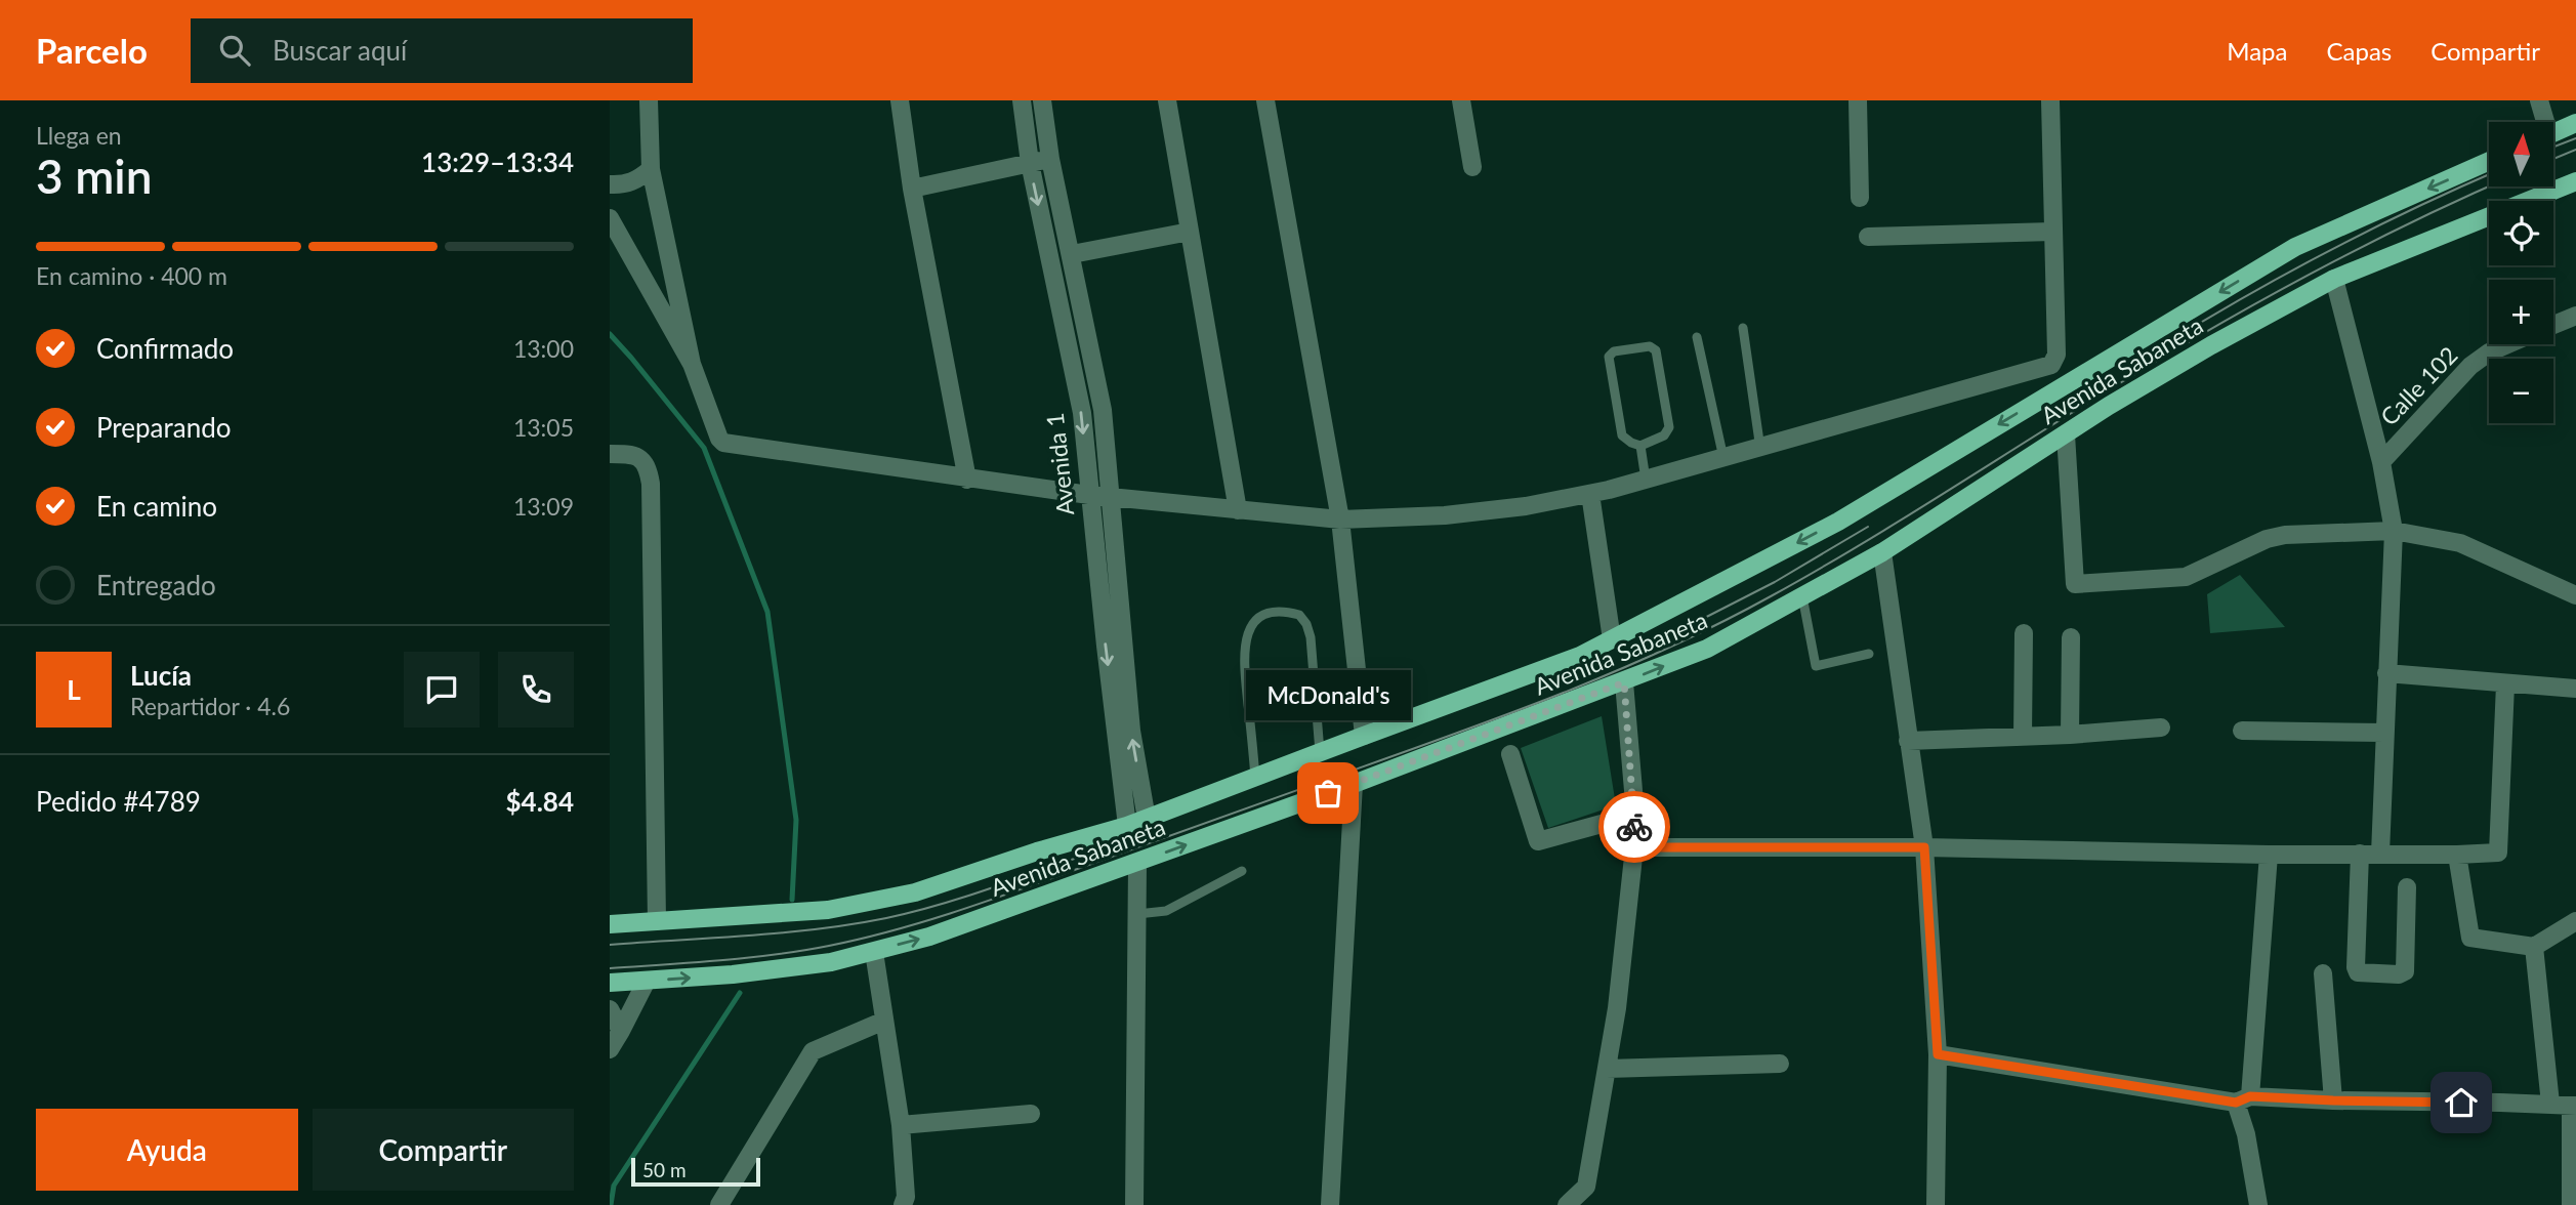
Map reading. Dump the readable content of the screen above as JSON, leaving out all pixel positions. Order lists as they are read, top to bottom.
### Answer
{
  "streets": {
    "main road": ["Avenida Sabaneta"],
    "street": ["Calle 102", "Avenida 1"]
  },
  "crossings": [
    ["Avenida Sabaneta", "Avenida 1"]
  ],
  "places": ["McDonald's"],
  "scale_bar": "50 m",
  "north": "top",
  "page": {
    "header": "Parcelo",
    "search": "Buscar aquí",
    "nav": ["Mapa", "Capas", "Compartir"],
    "heading": ["3 min", "Llega en", "13:29–13:34"],
    "panel": [
      "Lucía",
      "Repartidor · 4.6",
      "Pedido #4789",
      "$4.84"
    ],
    "map_buttons": ["+", "−"],
    "bar": "En camino · 400 m",
    "list": [
      ["Confirmado", "13:00"],
      ["Preparando", "13:05"],
      ["En camino", "13:09"],
      "Entregado"
    ],
    "round": "L",
    "bubble": "McDonald's",
    "buttons": ["Ayuda", "Compartir"],
    "scale": "50 m"
  }
}
